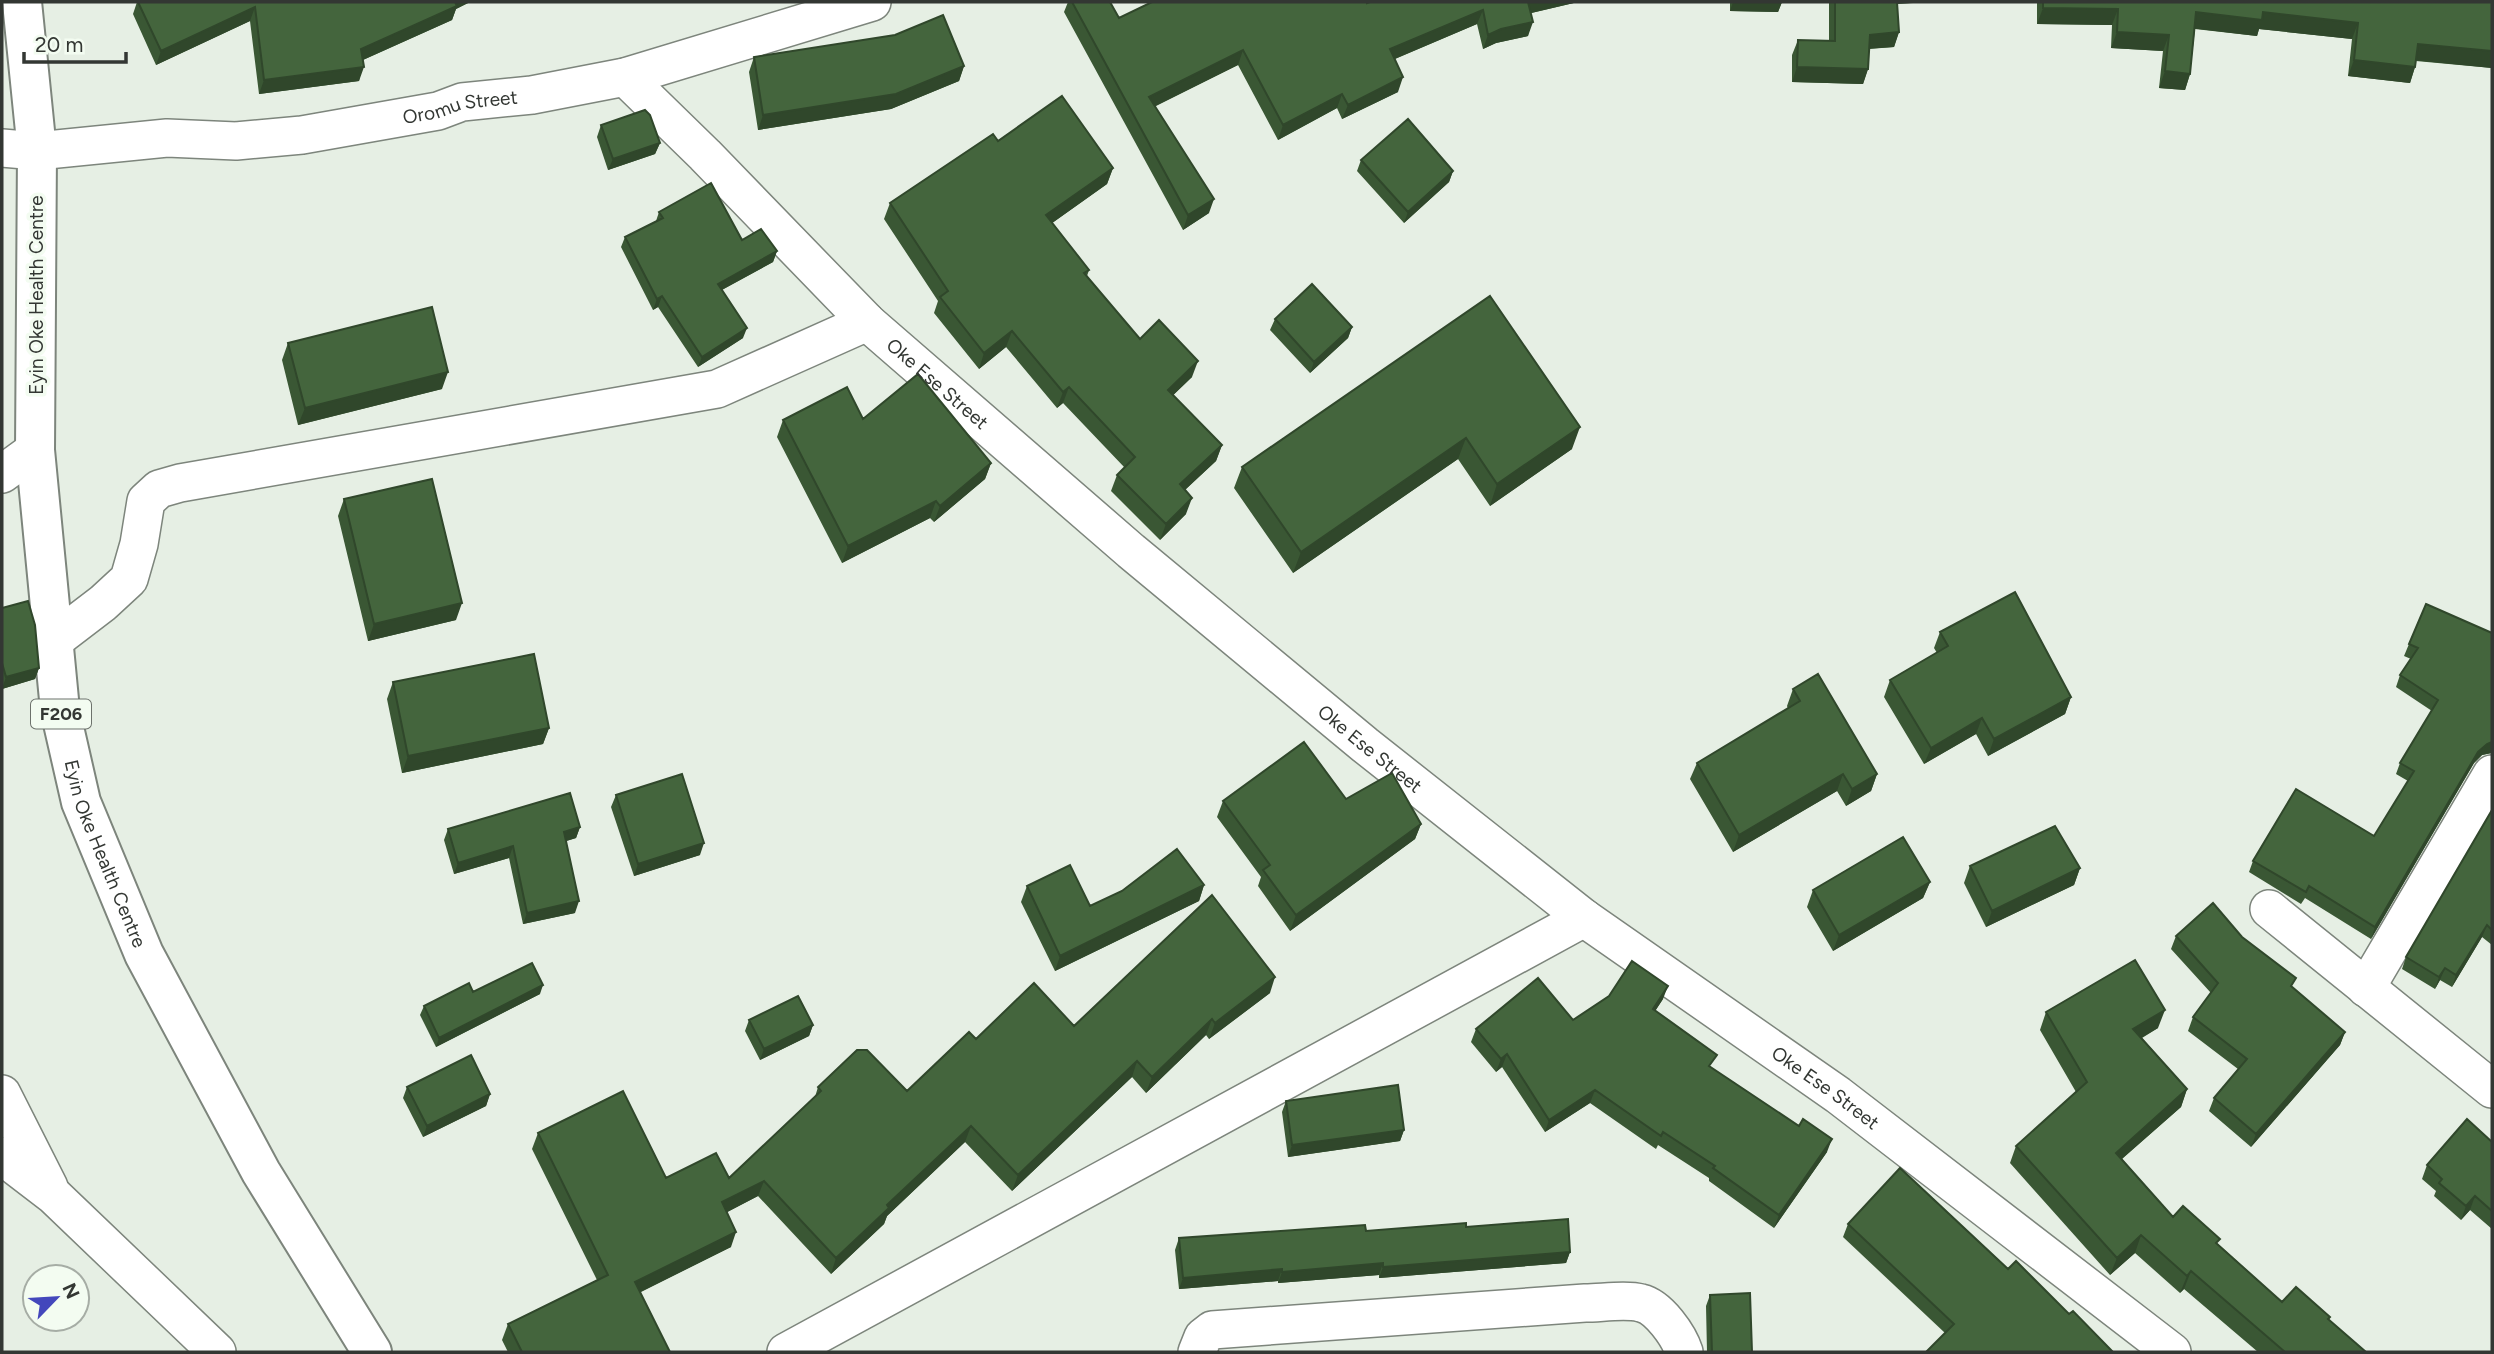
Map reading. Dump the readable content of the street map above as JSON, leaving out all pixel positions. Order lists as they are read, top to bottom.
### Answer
{
  "streets": {
    "main road": ["Eyin Oke Health Centre", "F206"],
    "street": ["Oromu Street", "Oke Ese Street"]
  },
  "crossings": [
    ["Oromu Street", "Eyin Oke Health Centre"],
    ["Oromu Street", "Oke Ese Street"]
  ],
  "scale_bar": "20 m",
  "north": "top right"
}
